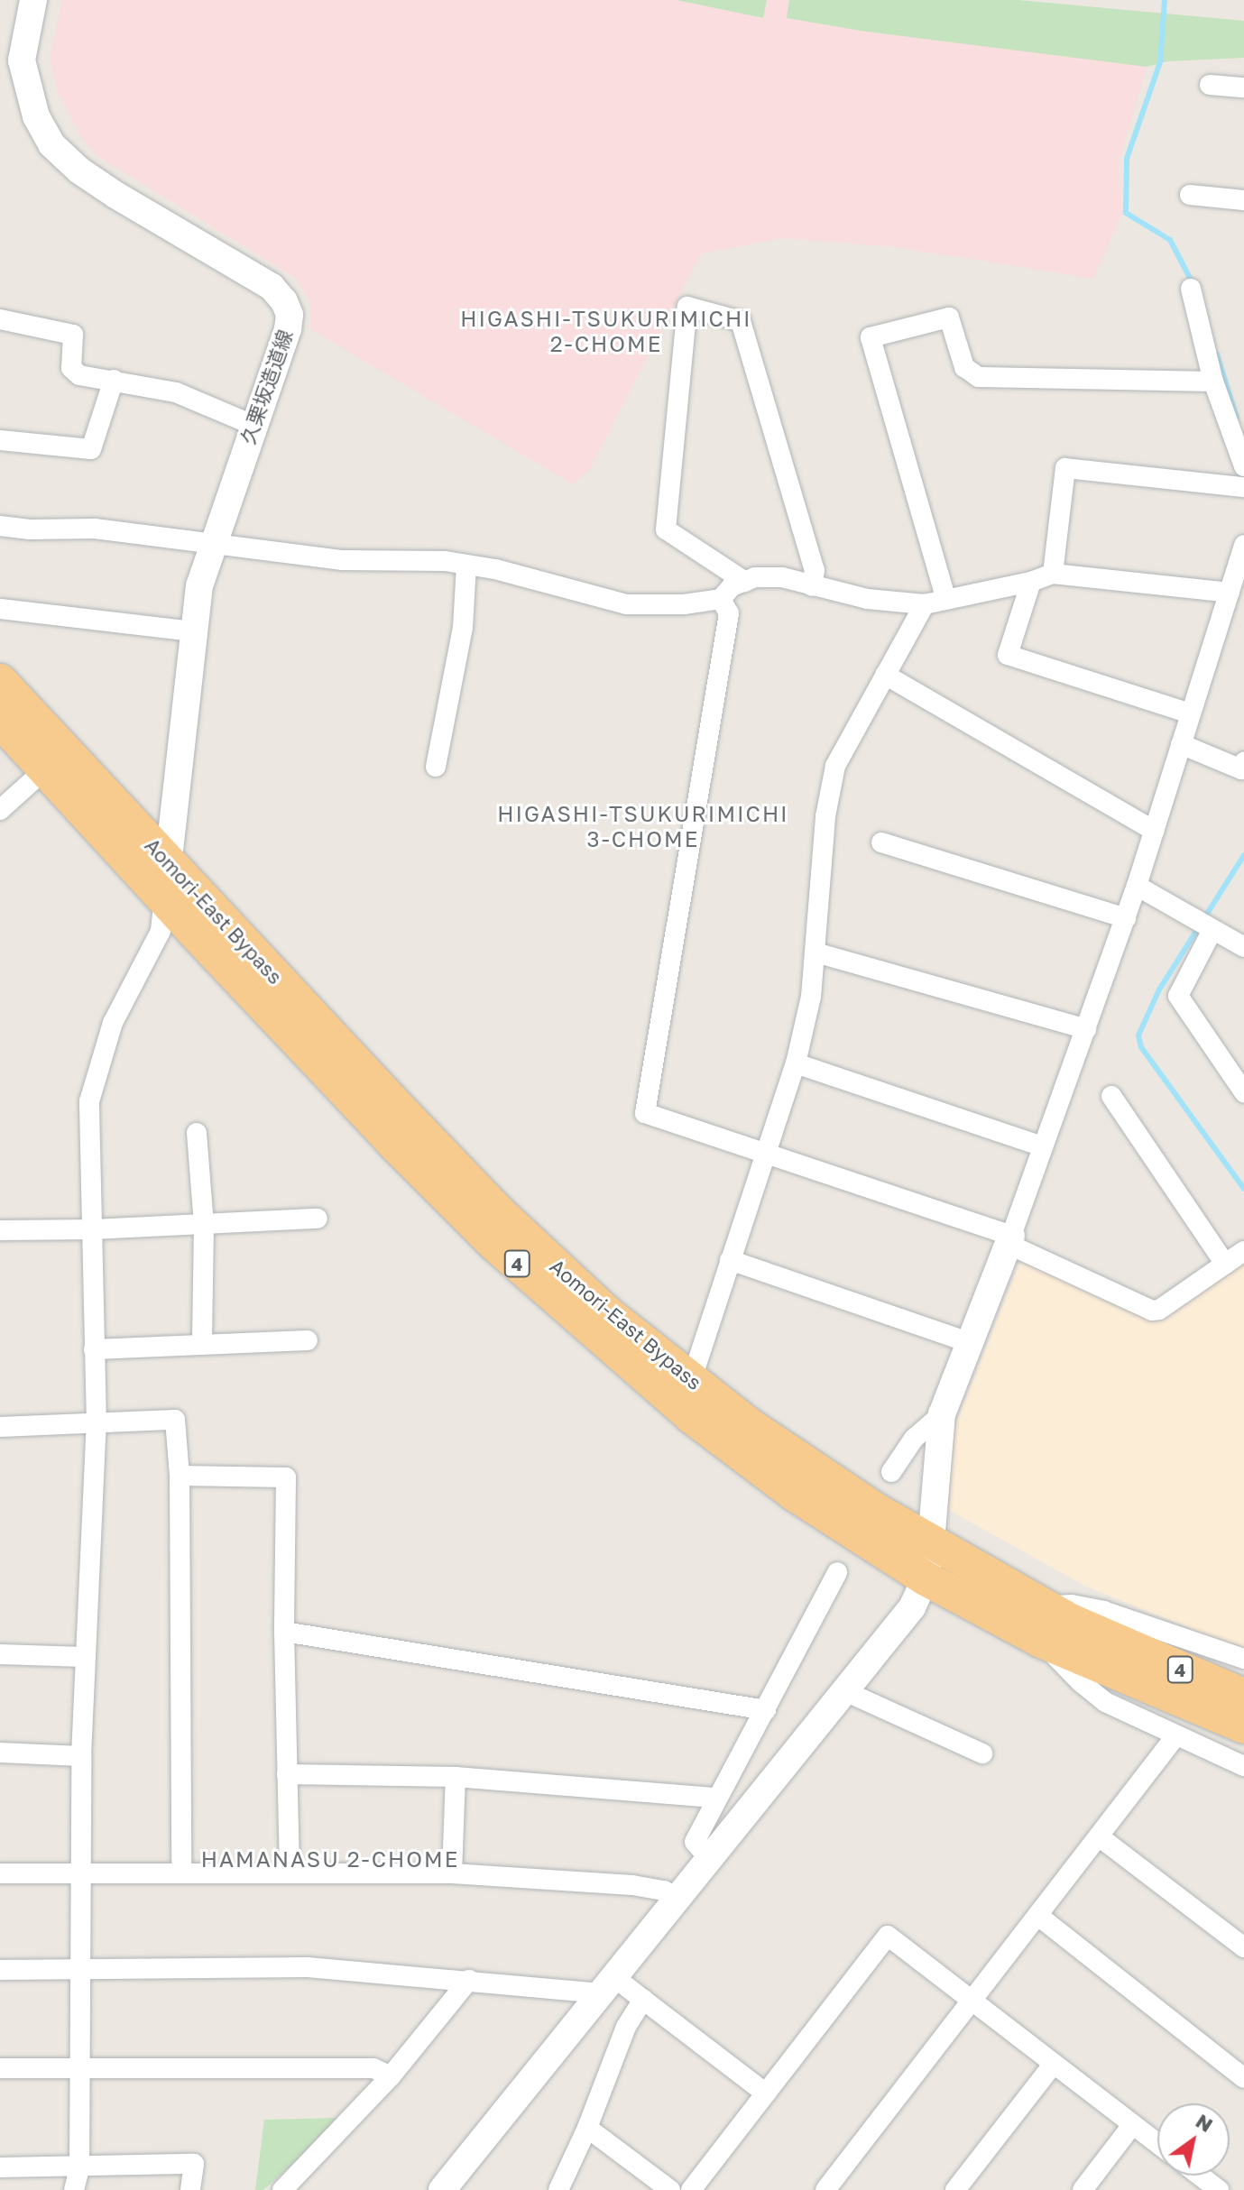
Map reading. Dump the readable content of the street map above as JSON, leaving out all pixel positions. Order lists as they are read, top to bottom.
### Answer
{
  "streets": {
    "highway": ["Aomori-East Bypass", "4"],
    "street": ["久栗坂造道線"]
  },
  "crossings": [
    ["久栗坂造道線", "Aomori-East Bypass"]
  ],
  "districts": ["HIGASHI-TSUKURIMICHI 2-CHOME", "HIGASHI-TSUKURIMICHI 3-CHOME", "HAMANASU 2-CHOME"],
  "north": "top right"
}
